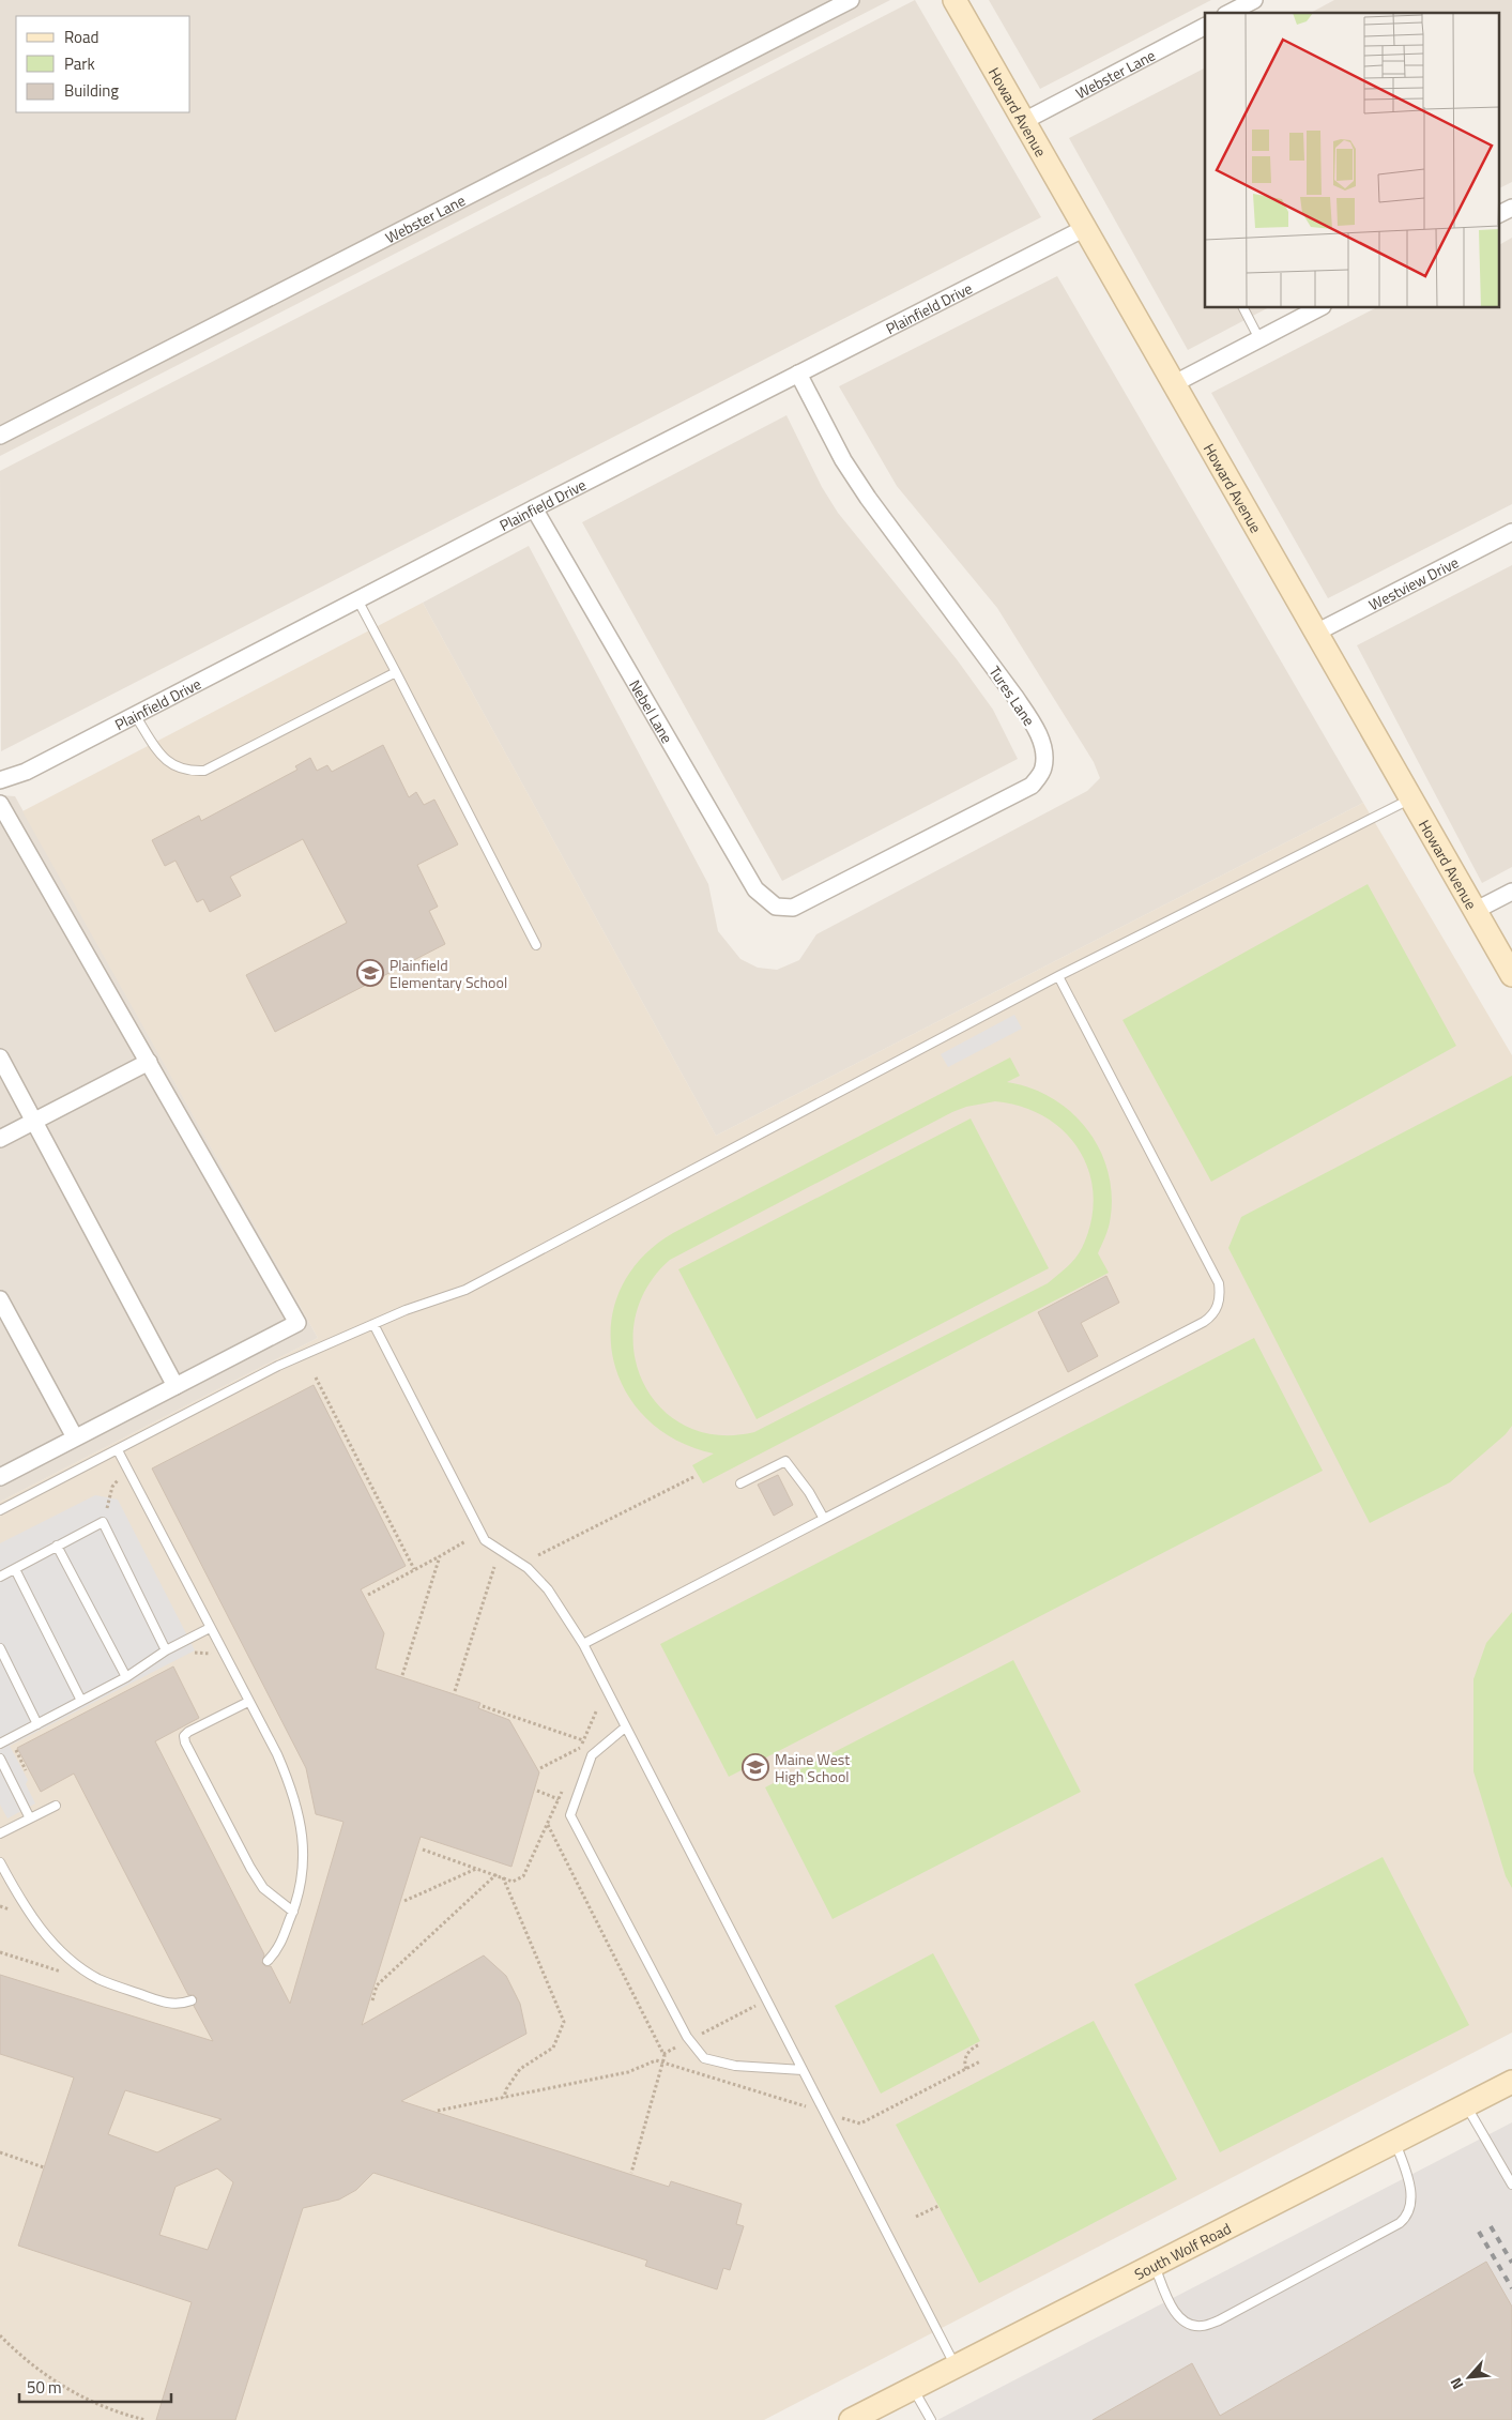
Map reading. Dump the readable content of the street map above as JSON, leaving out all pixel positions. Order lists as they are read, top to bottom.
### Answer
{
  "streets": {
    "street": [
      "Webster Lane",
      "Howard Avenue",
      "Plainfield Drive",
      "Westview Drive",
      "Tures Lane",
      "Nebel Lane",
      "South Wolf Road"
    ]
  },
  "crossings": [
    ["Webster Lane", "Howard Avenue"],
    ["Howard Avenue", "Plainfield Drive"],
    ["Howard Avenue", "Westview Drive"],
    ["Plainfield Drive", "Tures Lane"],
    ["Plainfield Drive", "Nebel Lane"],
    ["Tures Lane", "Nebel Lane"]
  ],
  "places": {
    "school or university": ["Plainfield Elementary School", "Maine West High School"]
  },
  "legend": ["Road", "Park", "Building"],
  "scale_bar": "50 m",
  "north": "bottom left"
}
